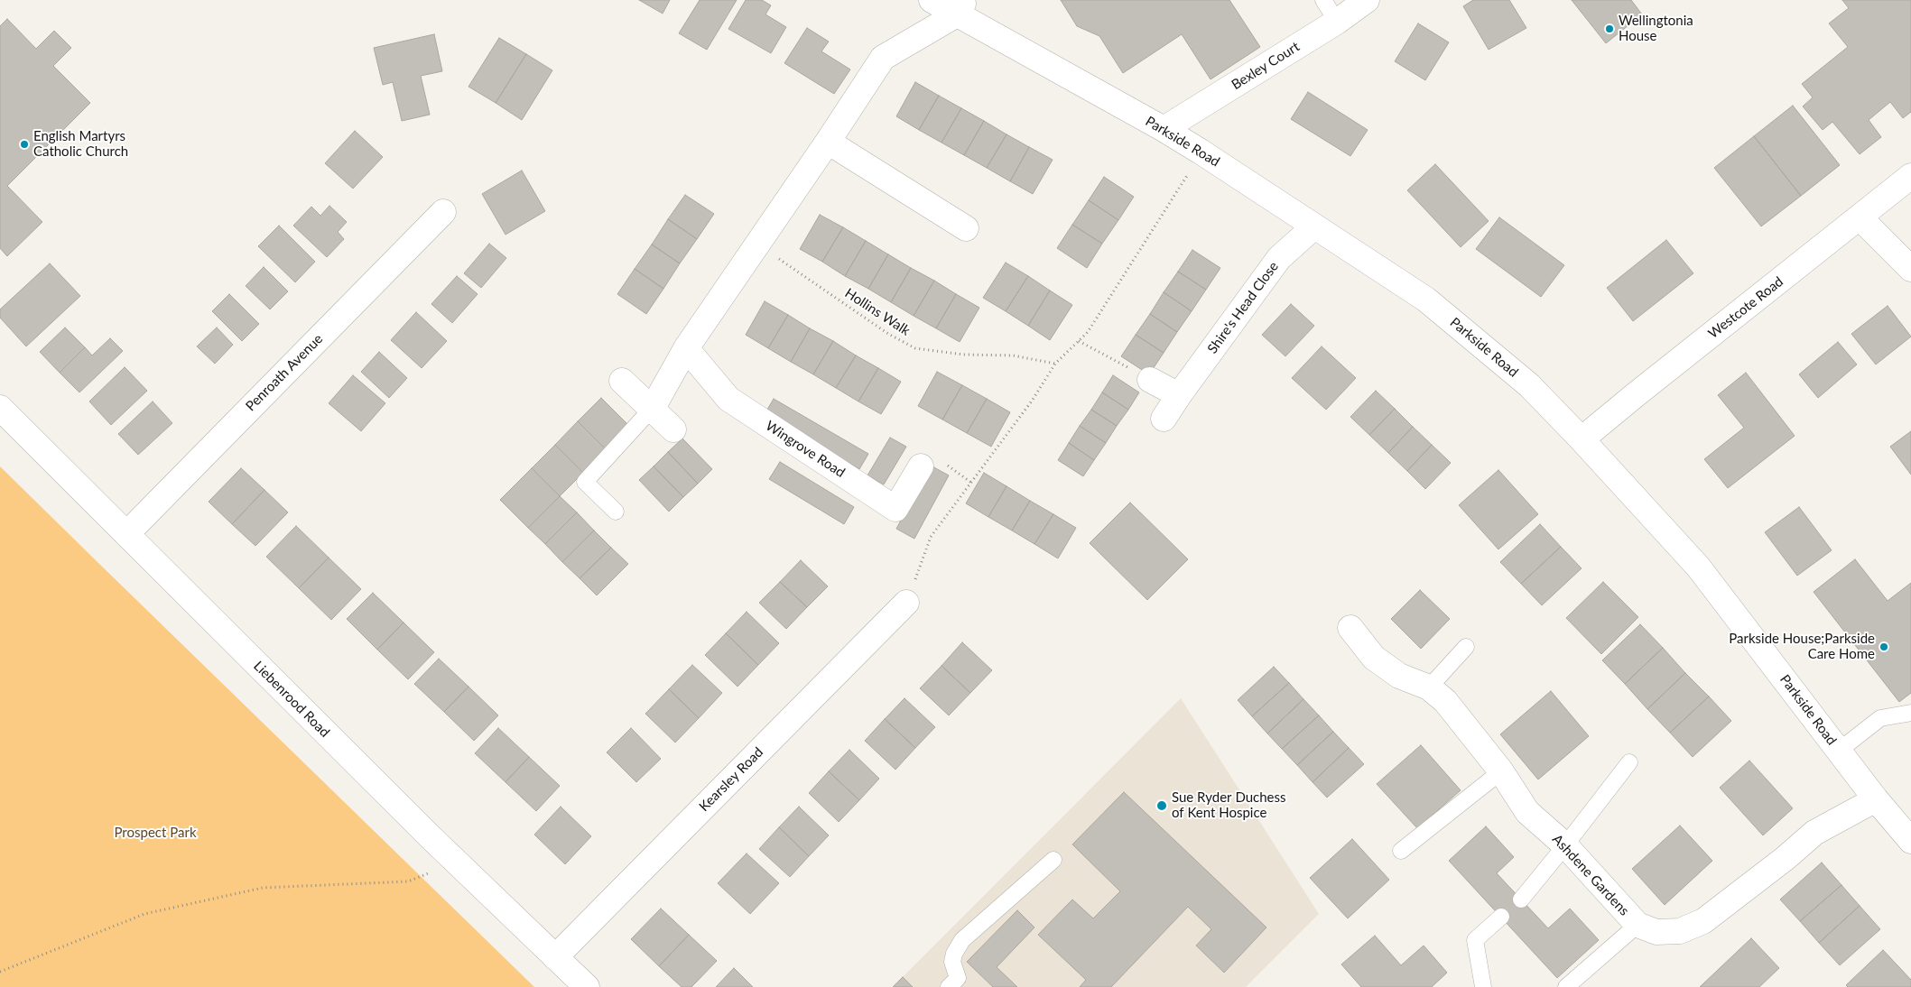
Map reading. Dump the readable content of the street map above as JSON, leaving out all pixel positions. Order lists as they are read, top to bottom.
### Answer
{
  "streets": {
    "street": [
      "Bexley Court",
      "Parkside Road",
      "Shire's Head Close",
      "Westcote Road",
      "Penroath Avenue",
      "Wingrove Road",
      "Liebenrood Road",
      "Kearsley Road",
      "Ashdene Gardens"
    ],
    "path": ["Hollins Walk"]
  },
  "crossings": [
    ["Bexley Court", "Parkside Road"],
    ["Parkside Road", "Shire's Head Close"],
    ["Parkside Road", "Westcote Road"],
    ["Parkside Road", "Ashdene Gardens"],
    ["Penroath Avenue", "Liebenrood Road"],
    ["Liebenrood Road", "Kearsley Road"]
  ],
  "parks": ["Prospect Park"],
  "places": [
    "Wellingtonia House",
    "English Martyrs Catholic Church",
    "Parkside House;Parkside Care Home",
    "Sue Ryder Duchess of Kent Hospice"
  ]
}
